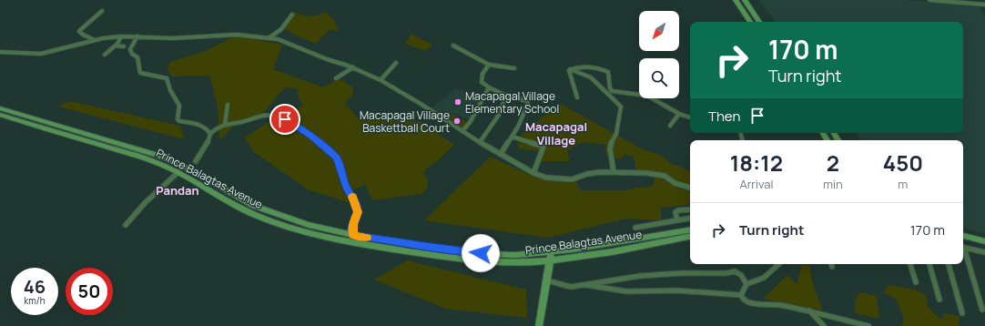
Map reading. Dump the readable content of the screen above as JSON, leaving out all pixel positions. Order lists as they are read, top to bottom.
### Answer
{
  "streets": {
    "main road": ["Prince Balagtas Avenue"]
  },
  "districts": ["Macapagal Village", "Pandan"],
  "places": ["Macapagal Village Elementary School", "Macapagal Village Baskettball Court"],
  "north": "bottom left",
  "page": {
    "turn": ["170 m", "Turn right"],
    "then": "Then",
    "eta": [
      "18:12",
      "Arrival",
      "2",
      "min",
      "450",
      "m"
    ],
    "list": [
      {
        "name": "Turn right",
        "value": "170 m"
      }
    ],
    "speed": "46 km/h",
    "limit": "50"
  }
}
